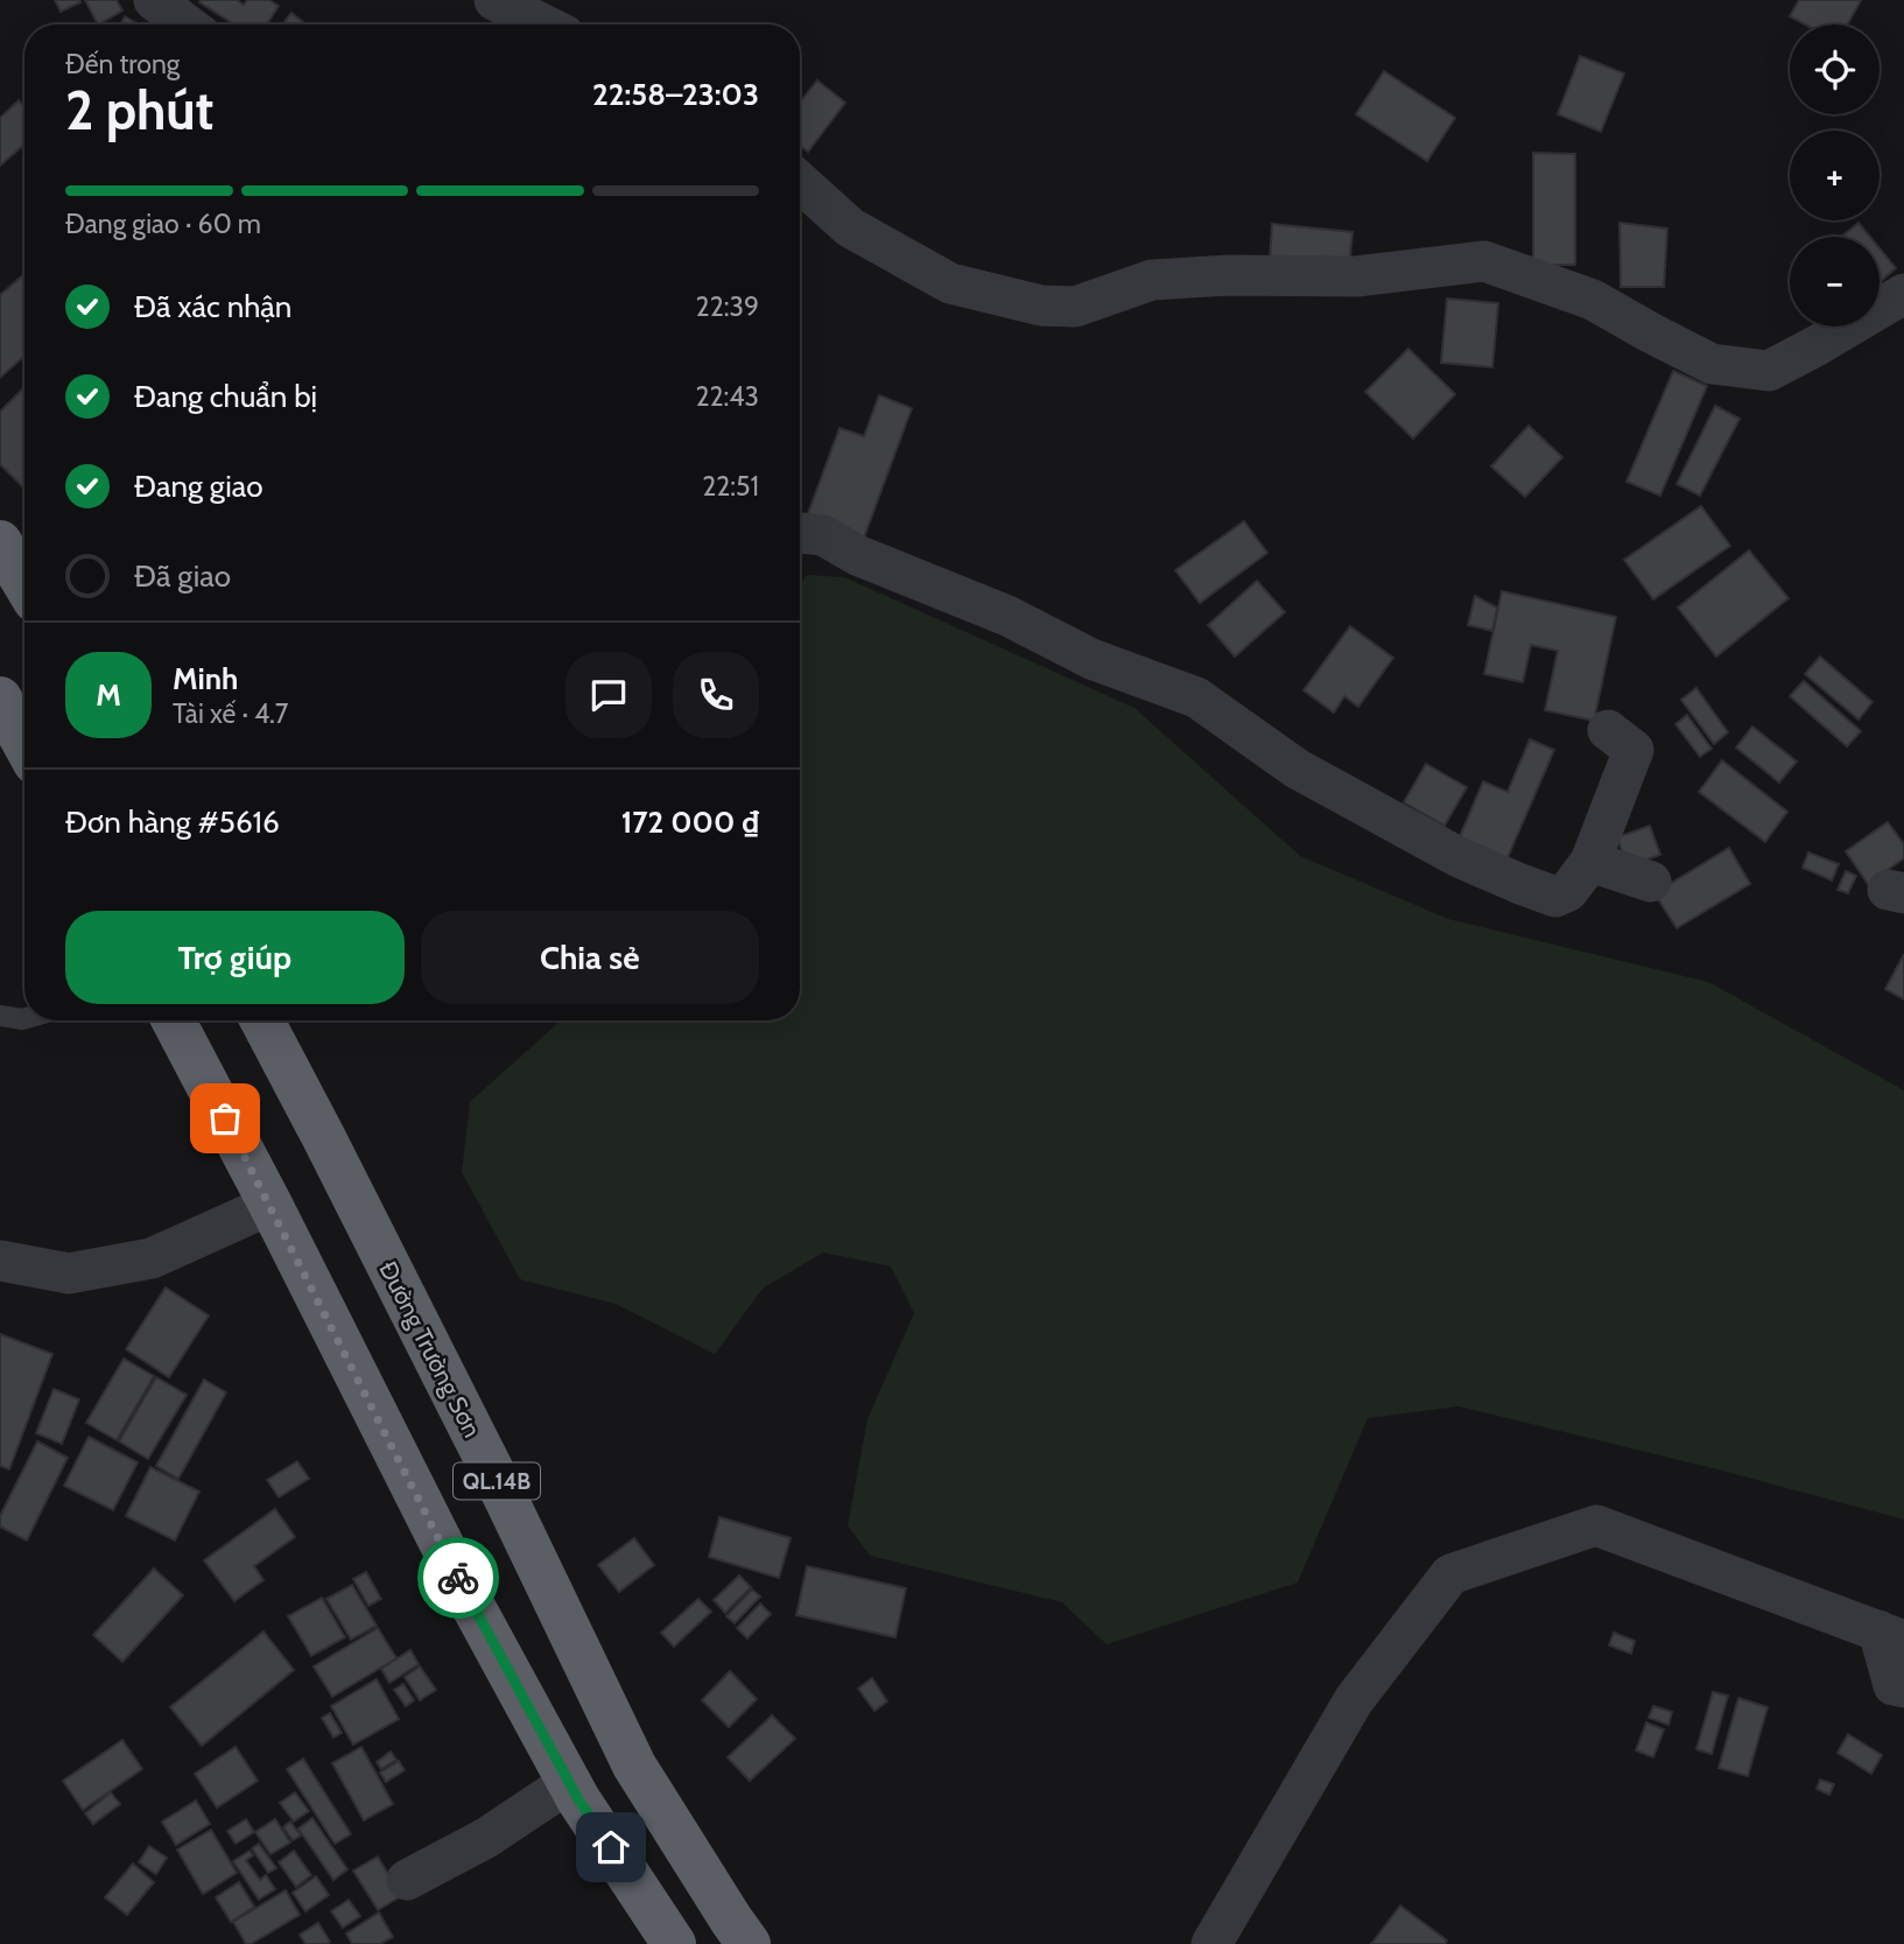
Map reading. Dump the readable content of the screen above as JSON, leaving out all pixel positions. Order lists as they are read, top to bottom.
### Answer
{
  "streets": {
    "highway": ["Đường Trường Sơn", "QL.14B"]
  },
  "page": {
    "map_buttons": ["+", "−"],
    "heading": ["2 phút", "Đến trong", "22:58–23:03"],
    "panel": [
      "Minh",
      "Tài xế · 4.7",
      "Đơn hàng #5616",
      "172 000 ₫"
    ],
    "bar": "Đang giao · 60 m",
    "list": [
      ["Đã xác nhận", "22:39"],
      ["Đang chuẩn bị", "22:43"],
      ["Đang giao", "22:51"],
      "Đã giao"
    ],
    "round": "M",
    "buttons": ["Trợ giúp", "Chia sẻ"]
  }
}
